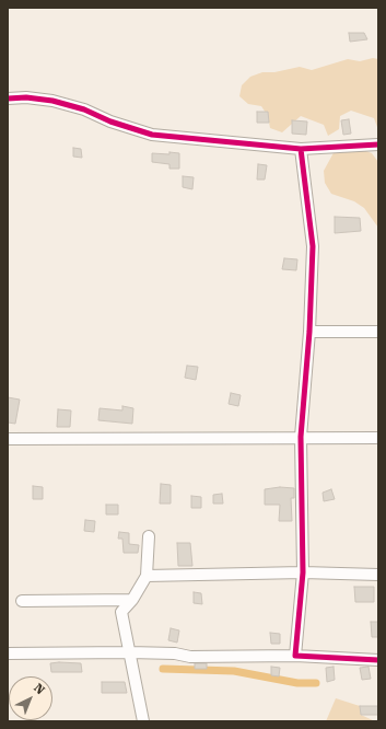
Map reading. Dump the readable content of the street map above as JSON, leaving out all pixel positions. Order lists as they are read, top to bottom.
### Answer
{
  "north": "top right"
}
